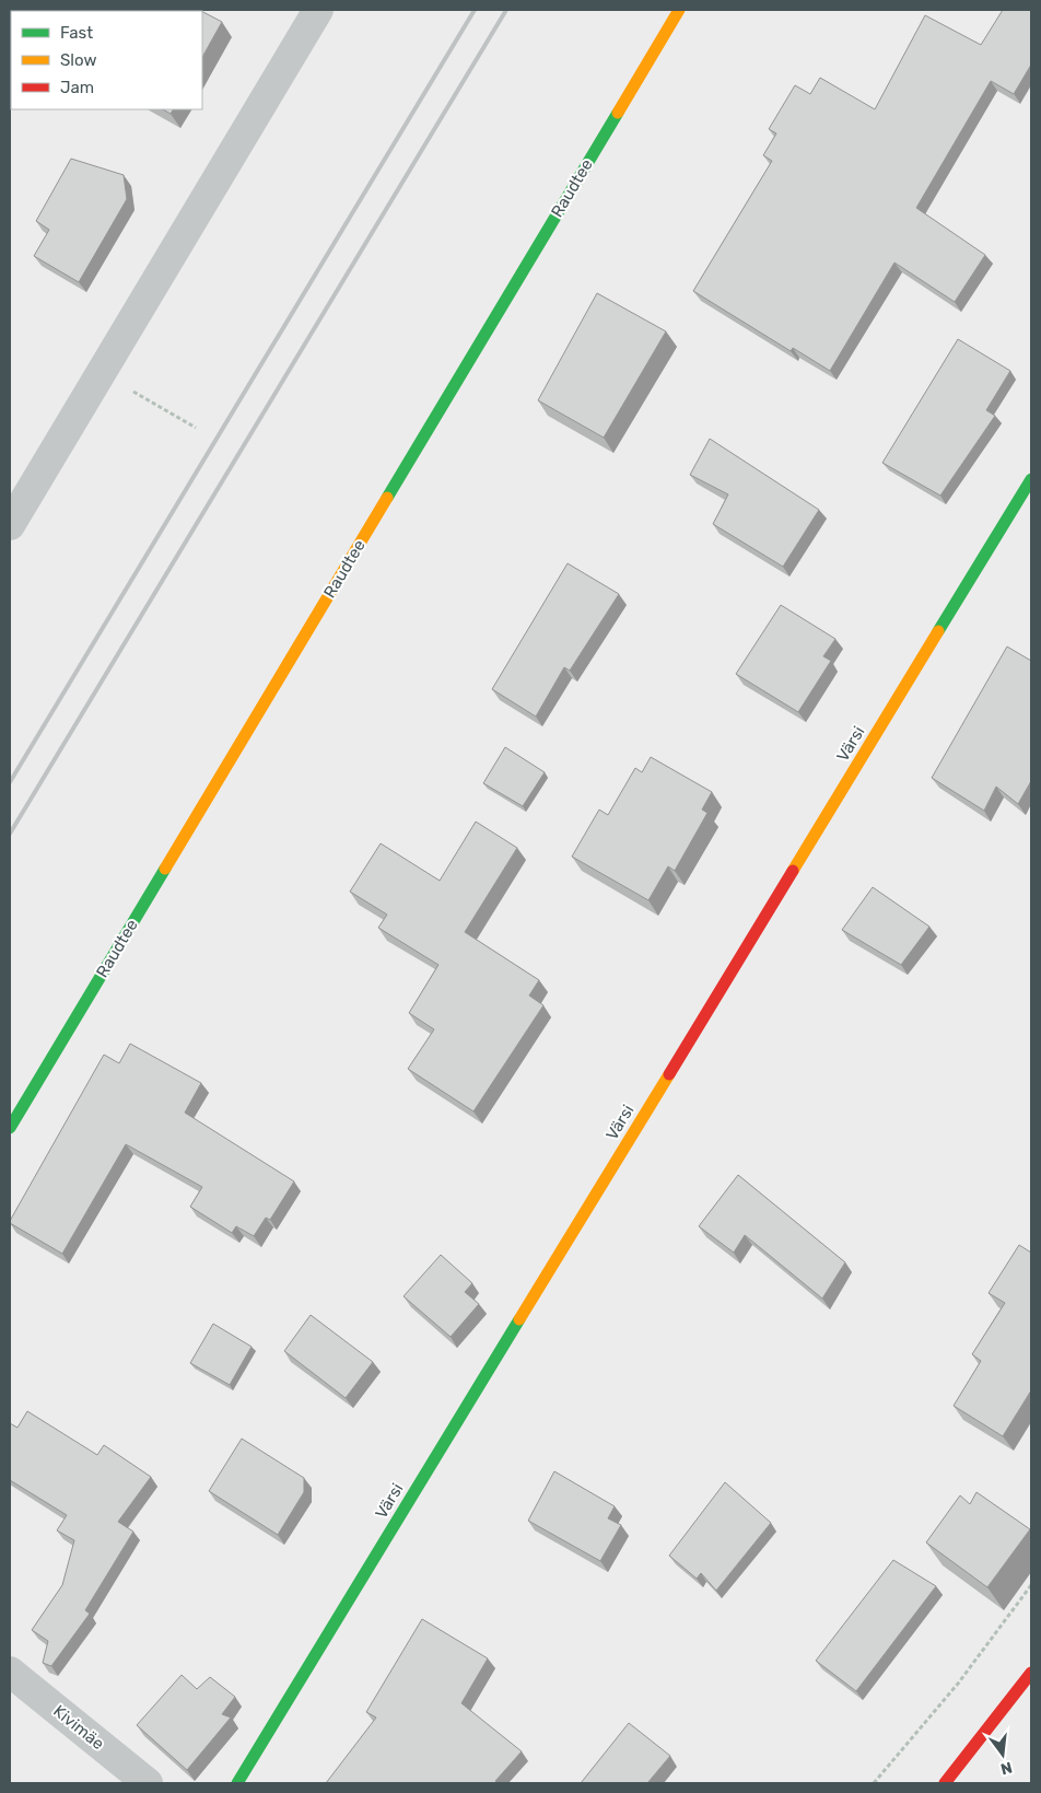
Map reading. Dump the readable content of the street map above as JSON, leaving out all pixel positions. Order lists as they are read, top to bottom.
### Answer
{
  "streets": {
    "street": ["Raudtee", "Värsi", "Kivimäe"]
  },
  "legend": ["Fast", "Slow", "Jam"],
  "north": "bottom"
}
